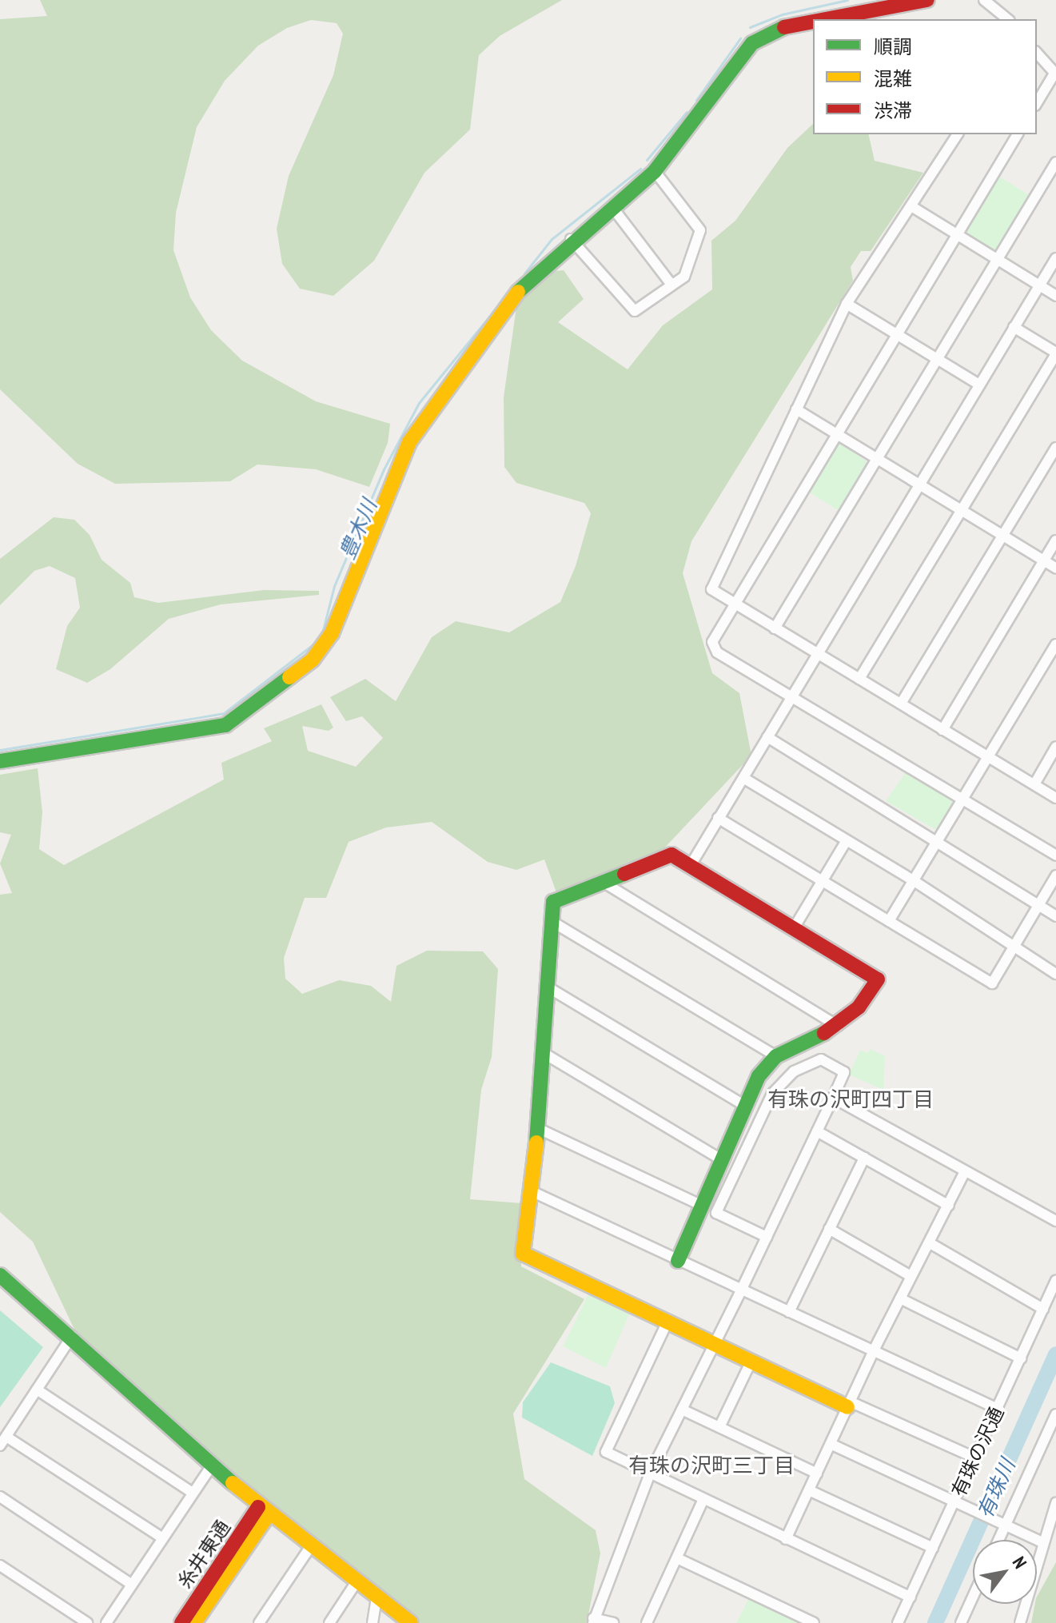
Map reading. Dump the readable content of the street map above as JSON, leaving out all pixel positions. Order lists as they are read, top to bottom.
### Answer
{
  "streets": {
    "street": ["有珠の沢通", "糸井東通"]
  },
  "districts": ["有珠の沢町四丁目", "有珠の沢町三丁目"],
  "water": ["豊木川", "有珠川"],
  "legend": ["順調", "混雑", "渋滞"],
  "north": "top right"
}
